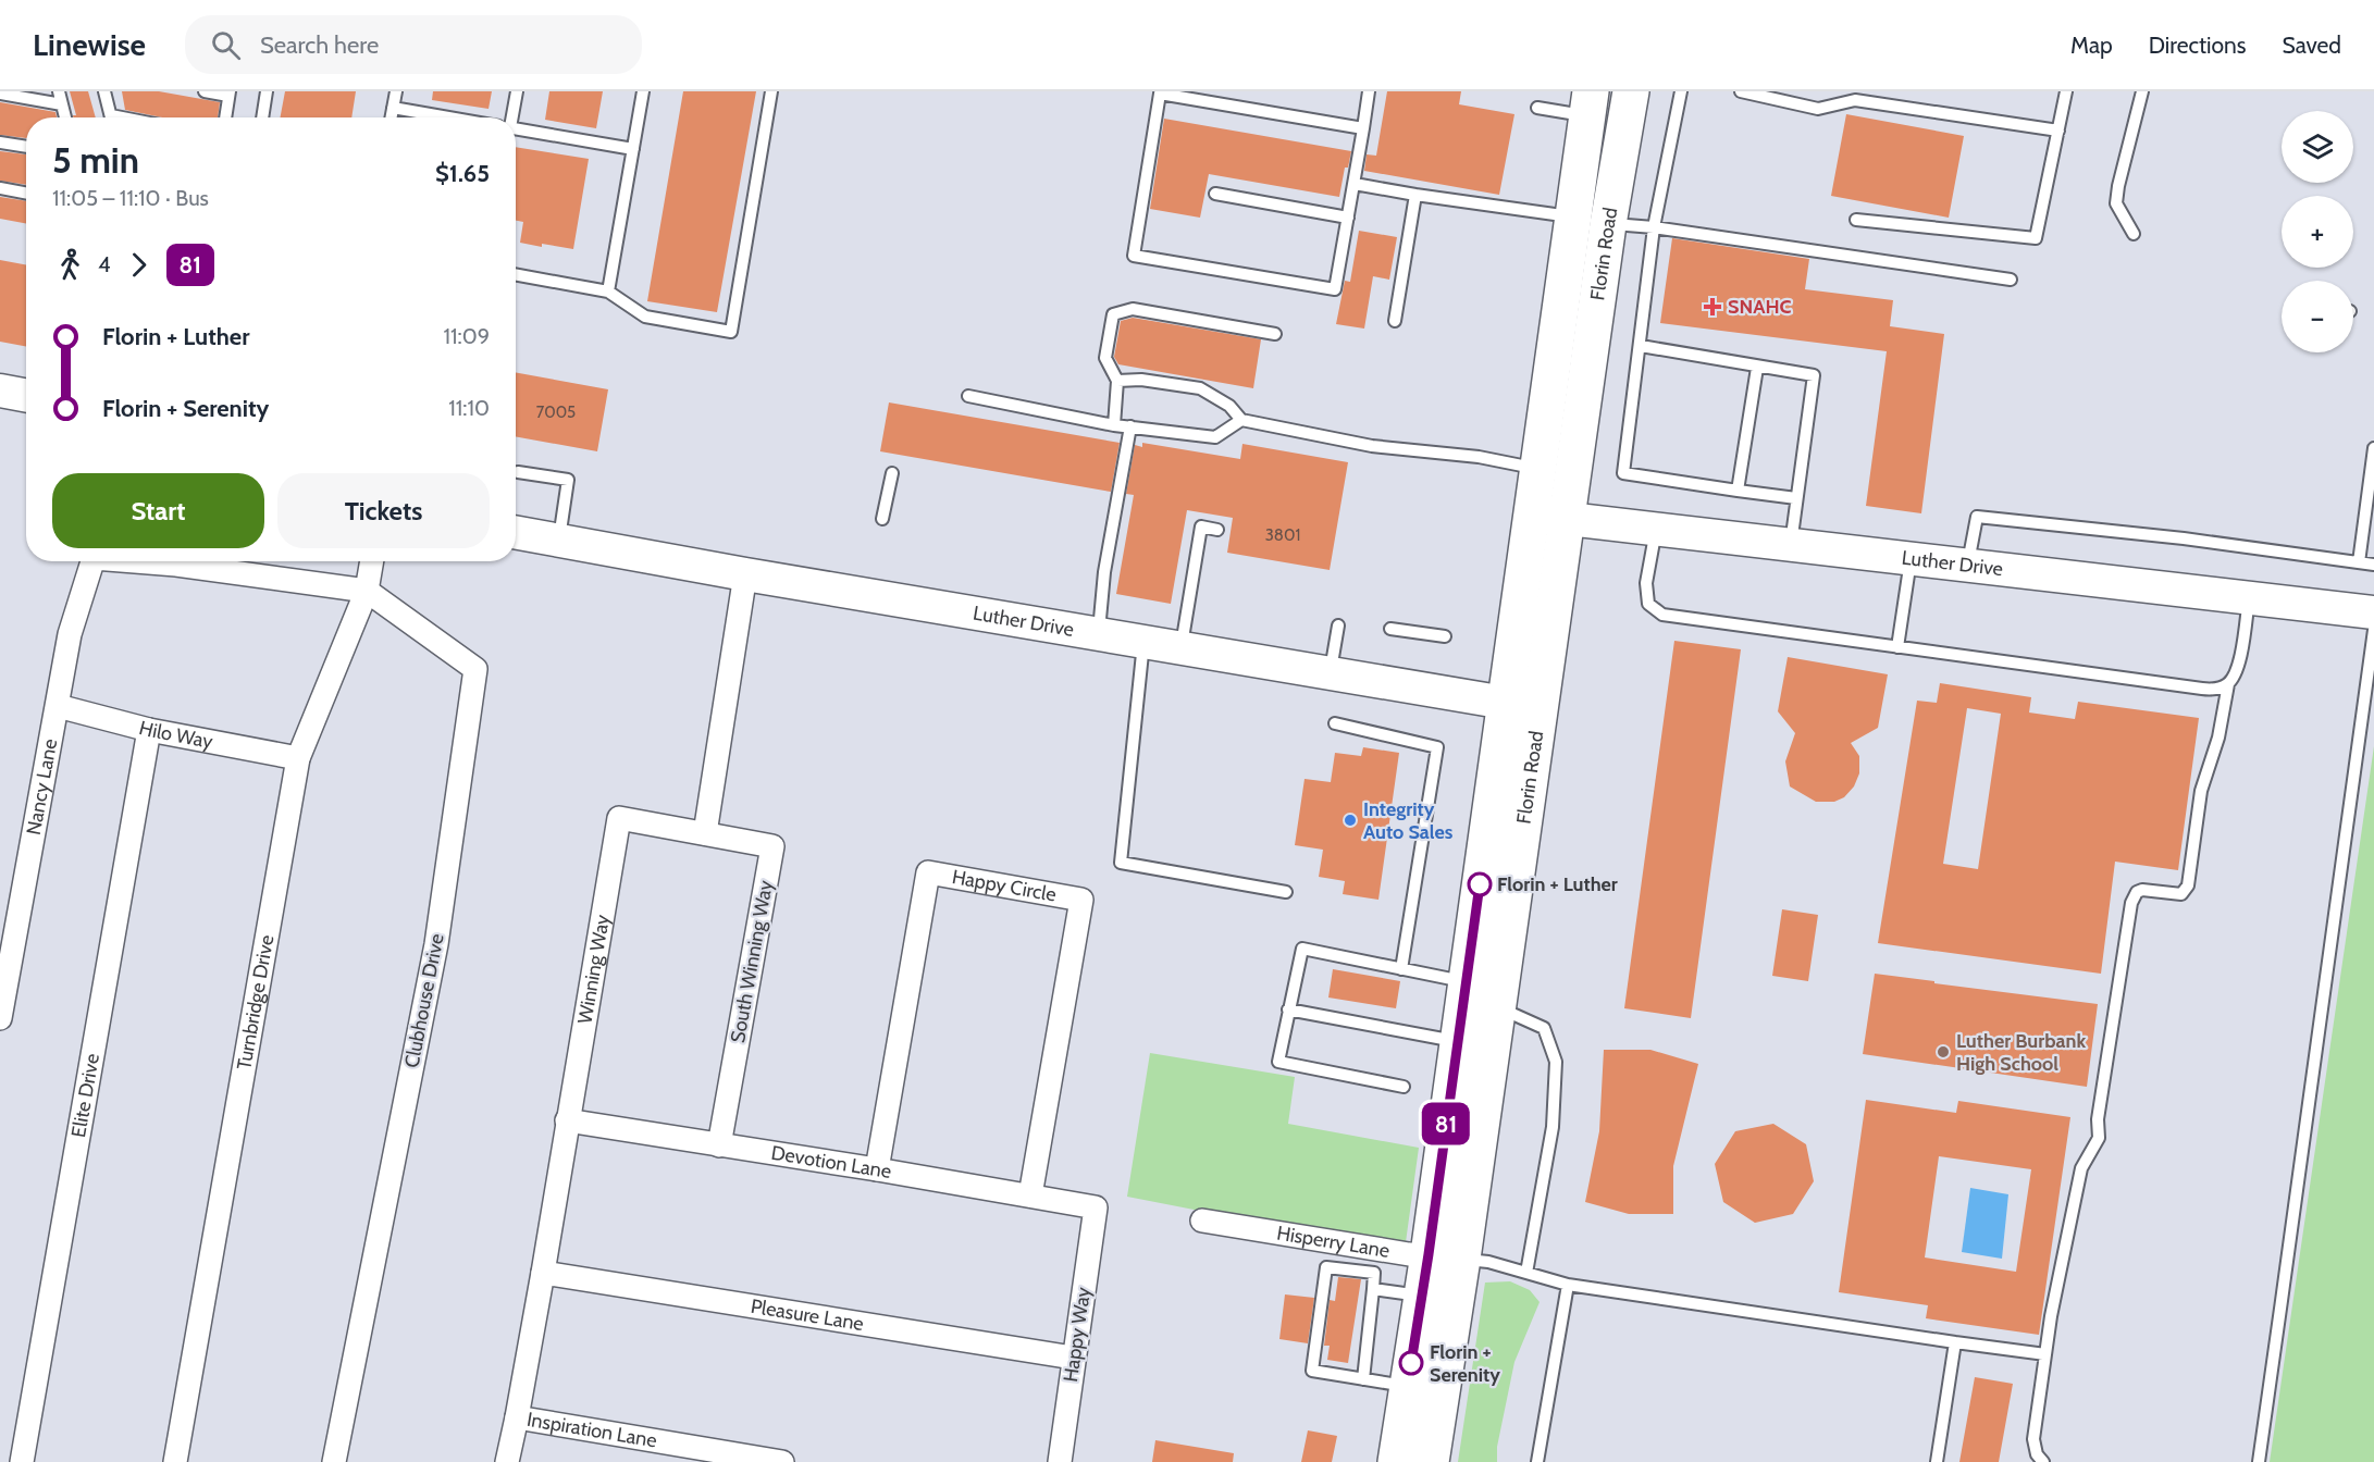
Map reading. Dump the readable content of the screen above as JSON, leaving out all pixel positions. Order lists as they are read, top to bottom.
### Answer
{
  "streets": {
    "main road": ["Florin Road"],
    "street": [
      "Luther Drive",
      "Hilo Way",
      "Nancy Lane",
      "Happy Circle",
      "South Winning Way",
      "Winning Way",
      "Clubhouse Drive",
      "Turnbridge Drive",
      "Elite Drive",
      "Devotion Lane",
      "Hisperry Lane",
      "Pleasure Lane",
      "Happy Way",
      "Inspiration Lane"
    ]
  },
  "crossings": [
    ["Florin Road", "Luther Drive"],
    ["Florin Road", "Hisperry Lane"],
    ["Hilo Way", "Nancy Lane"],
    ["Hilo Way", "Turnbridge Drive"],
    ["Hilo Way", "Elite Drive"],
    ["Nancy Lane", "Clubhouse Drive"],
    ["Nancy Lane", "Turnbridge Drive"],
    ["Happy Circle", "Devotion Lane"],
    ["South Winning Way", "Winning Way"],
    ["South Winning Way", "Devotion Lane"],
    ["Winning Way", "Devotion Lane"],
    ["Winning Way", "Pleasure Lane"],
    ["Winning Way", "Inspiration Lane"],
    ["Clubhouse Drive", "Turnbridge Drive"],
    ["Devotion Lane", "Happy Way"],
    ["Pleasure Lane", "Happy Way"]
  ],
  "places": {
    "health": ["SNAHC"],
    "other": [
      "Integrity Auto Sales",
      "Florin + Luther",
      "Luther Burbank High School",
      "Florin + Serenity"
    ]
  },
  "lines": ["bus line 81"],
  "house_numbers": ["7005", "3801"],
  "page": {
    "header": "Linewise",
    "search": "Search here",
    "nav": ["Map", "Directions", "Saved"],
    "on_map": "81",
    "map_buttons": ["+", "−"],
    "heading": ["5 min", "11:05 – 11:10 · Bus", "$1.65"],
    "legs": ["4", "81"],
    "list": [
      {
        "name": "Florin + Luther",
        "value": "11:09"
      },
      {
        "name": "Florin + Serenity",
        "value": "11:10"
      }
    ],
    "buttons": ["Start", "Tickets"]
  }
}
